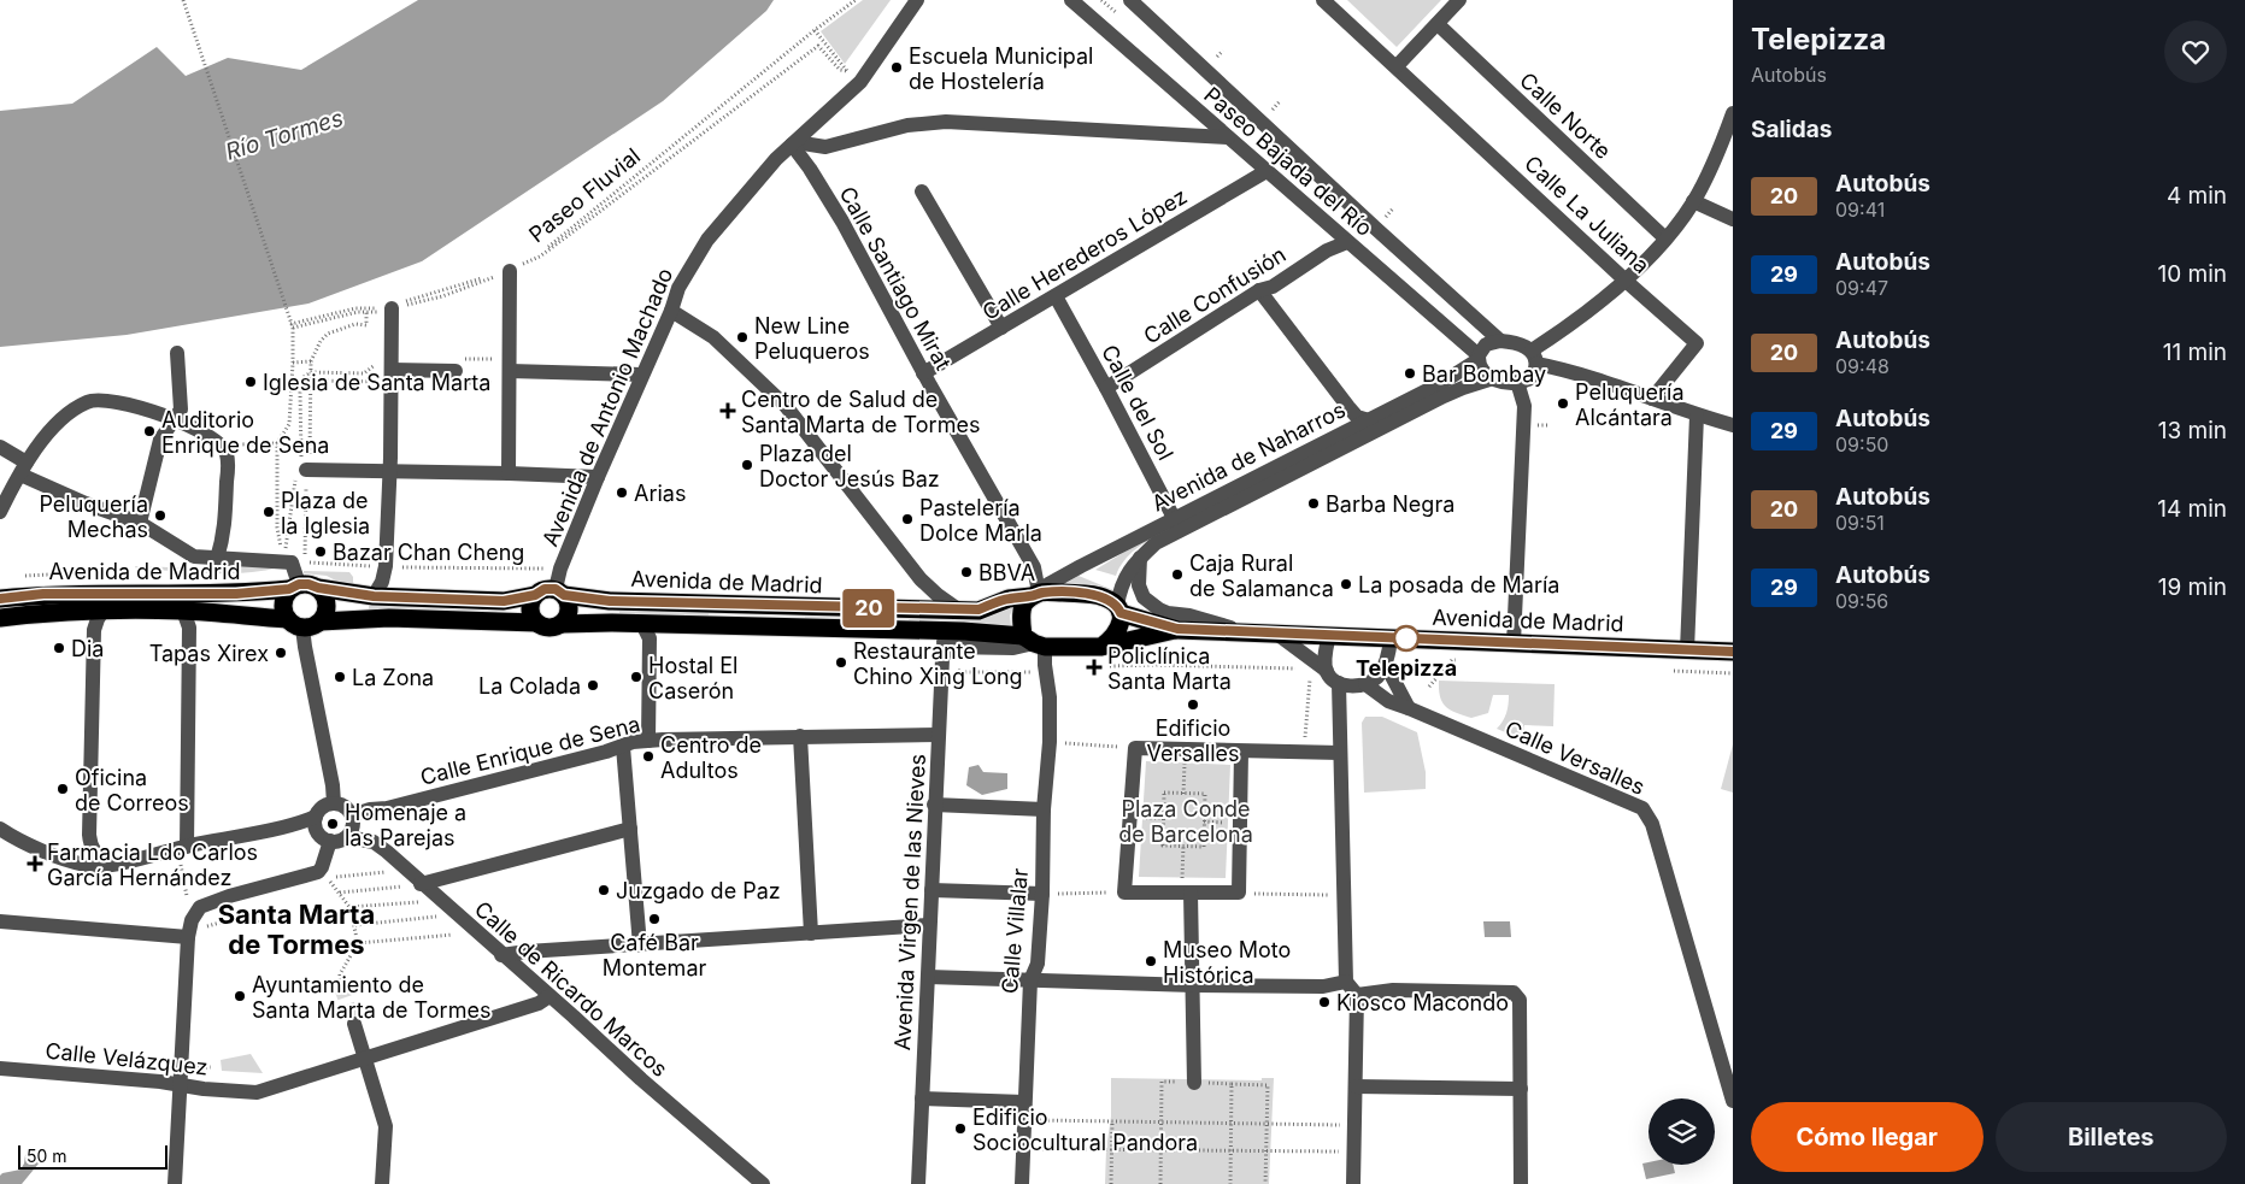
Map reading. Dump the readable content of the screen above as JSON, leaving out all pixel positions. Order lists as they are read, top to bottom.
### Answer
{
  "streets": {
    "highway": ["Avenida de Madrid"],
    "street": [
      "Calle Norte",
      "Paseo Bajada del Río",
      "Calle La Juliana",
      "Calle Herederos López",
      "Calle Santiago Mirat",
      "Calle Confusión",
      "Calle del Sol",
      "Avenida de Antonio Machado",
      "Avenida de Naharros",
      "Calle Enrique de Sena",
      "Calle Versalles",
      "Avenida Virgen de las Nieves",
      "Calle Villalar",
      "Calle de Ricardo Marcos",
      "Calle Velázquez"
    ],
    "path": ["Paseo Fluvial"]
  },
  "crossings": [
    ["Paseo Bajada del Río", "Calle Herederos López"],
    ["Paseo Bajada del Río", "Calle Confusión"],
    ["Paseo Bajada del Río", "Avenida de Naharros"],
    ["Calle Herederos López", "Calle Santiago Mirat"],
    ["Calle Herederos López", "Calle del Sol"],
    ["Calle Santiago Mirat", "Avenida de Antonio Machado"],
    ["Calle Santiago Mirat", "Avenida de Naharros"],
    ["Calle Santiago Mirat", "Avenida de Madrid"],
    ["Calle Confusión", "Calle del Sol"],
    ["Calle del Sol", "Avenida de Naharros"],
    ["Avenida de Antonio Machado", "Avenida de Madrid"],
    ["Avenida de Naharros", "Avenida de Madrid"],
    ["Avenida de Madrid", "Calle Villalar"],
    ["Calle Enrique de Sena", "Avenida Virgen de las Nieves"],
    ["Calle Enrique de Sena", "Calle de Ricardo Marcos"],
    ["Calle de Ricardo Marcos", "Calle Velázquez"]
  ],
  "districts": ["Santa Marta de Tormes"],
  "water": ["Río Tormes"],
  "parks": ["Plaza Conde de Barcelona"],
  "places": {
    "other": [
      "Escuela Municipal de Hostelería",
      "New Line Peluqueros",
      "Bar Bombay",
      "Iglesia de Santa Marta",
      "Peluquería Alcántara",
      "Auditorio Enrique de Sena",
      "Plaza del Doctor Jesús Baz",
      "Arias",
      "Barba Negra",
      "Plaza de la Iglesia",
      "Peluquería Mechas",
      "Pastelería Dolce Marla",
      "Bazar Chan Cheng",
      "BBVA",
      "Caja Rural de Salamanca",
      "La posada de María",
      "Telepizza",
      "Dia",
      "Tapas Xirex",
      "Restaurante Chino Xing Long",
      "La Zona",
      "Hostal El Caserón",
      "La Colada",
      "Edificio Versalles",
      "Centro de Adultos",
      "Oficina de Correos",
      "Homenaje a las Parejas",
      "Juzgado de Paz",
      "Café Bar Montemar",
      "Museo Moto Histórica",
      "Ayuntamiento de Santa Marta de Tormes",
      "Kiosco Macondo",
      "Edificio Sociocultural Pandora"
    ],
    "health": ["Centro de Salud de Santa Marta de Tormes", "Policlínica Santa Marta", "Farmacia Ldo Carlos García Hernández"]
  },
  "lines": ["bus line 20"],
  "scale_bar": "50 m",
  "page": {
    "on_map": "20",
    "heading": [
      ["Telepizza", "Autobús"],
      "Salidas"
    ],
    "list": [
      {
        "mark": "20",
        "name": "Autobús",
        "note": "09:41",
        "value": "4 min"
      },
      {
        "mark": "29",
        "name": "Autobús",
        "note": "09:47",
        "value": "10 min"
      },
      {
        "mark": "20",
        "name": "Autobús",
        "note": "09:48",
        "value": "11 min"
      },
      {
        "mark": "29",
        "name": "Autobús",
        "note": "09:50",
        "value": "13 min"
      },
      {
        "mark": "20",
        "name": "Autobús",
        "note": "09:51",
        "value": "14 min"
      },
      {
        "mark": "29",
        "name": "Autobús",
        "note": "09:56",
        "value": "19 min"
      }
    ],
    "buttons": ["Cómo llegar", "Billetes"],
    "scale": "50 m"
  }
}
